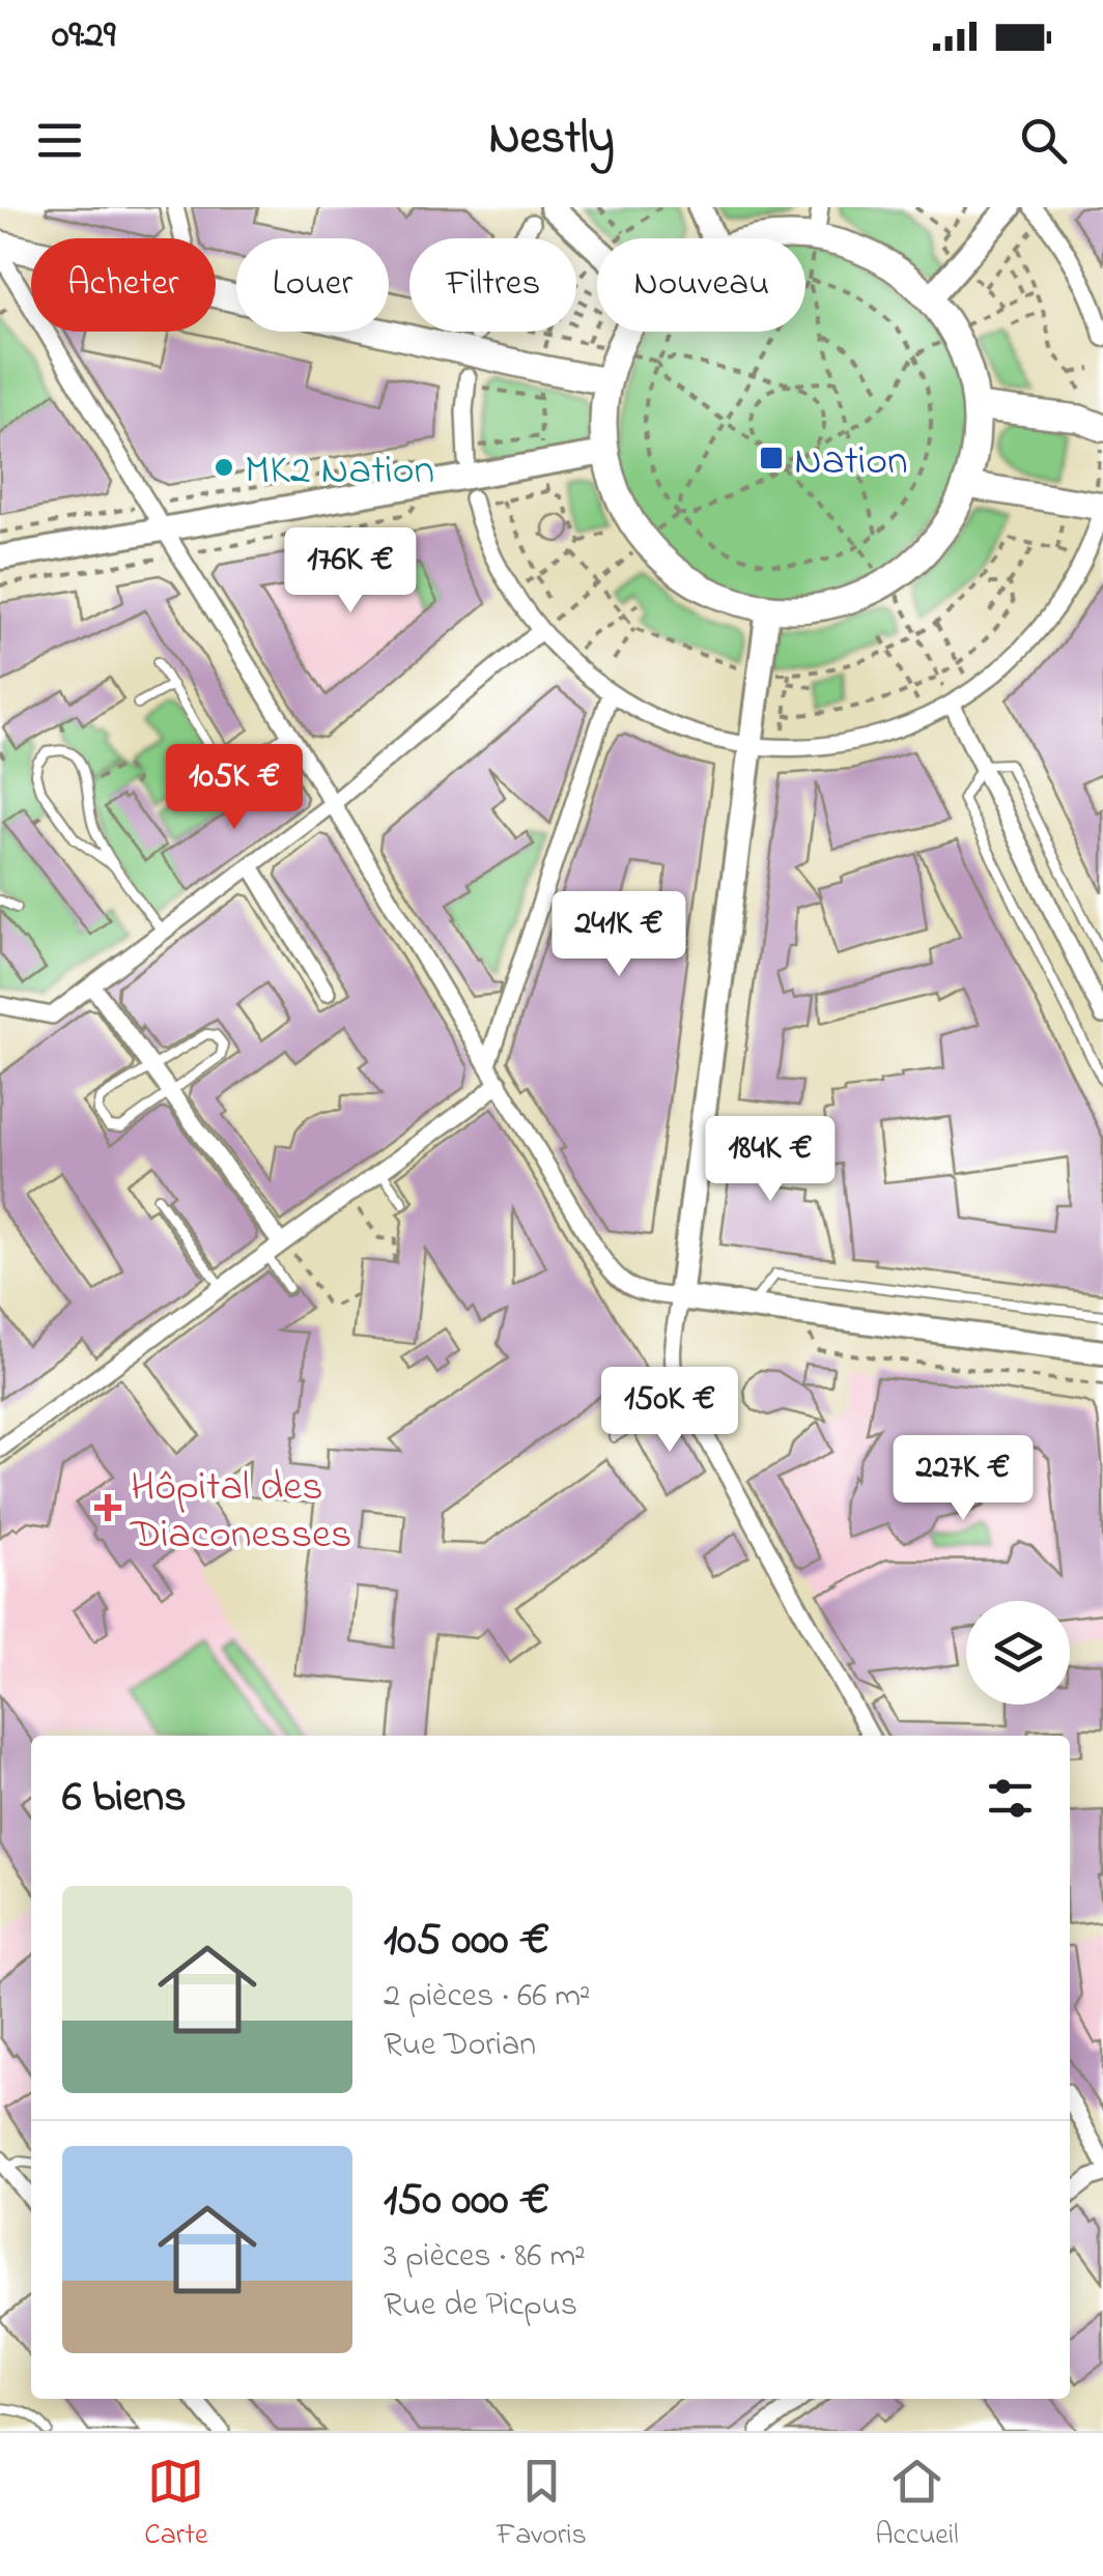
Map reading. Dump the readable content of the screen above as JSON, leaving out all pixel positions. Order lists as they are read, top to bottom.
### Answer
{
  "places": {
    "transit": ["Nation"],
    "other": ["MK2 Nation"],
    "health": ["Hôpital des Diaconesses"]
  },
  "page": {
    "status": "09:29",
    "header": "Nestly",
    "chip": [
      "Acheter",
      "Louer",
      "Filtres",
      "Nouveau"
    ],
    "price": [
      "176K €",
      "105K €",
      "241K €",
      "184K €",
      "150K €",
      "227K €"
    ],
    "heading": "6 biens",
    "list": [
      {
        "name": "105 000 €",
        "note": "2 pièces · 66 m² · Rue Dorian"
      },
      {
        "name": "150 000 €",
        "note": "3 pièces · 86 m² · Rue de Picpus"
      }
    ],
    "tabs": ["Carte", "Favoris", "Accueil"]
  }
}
